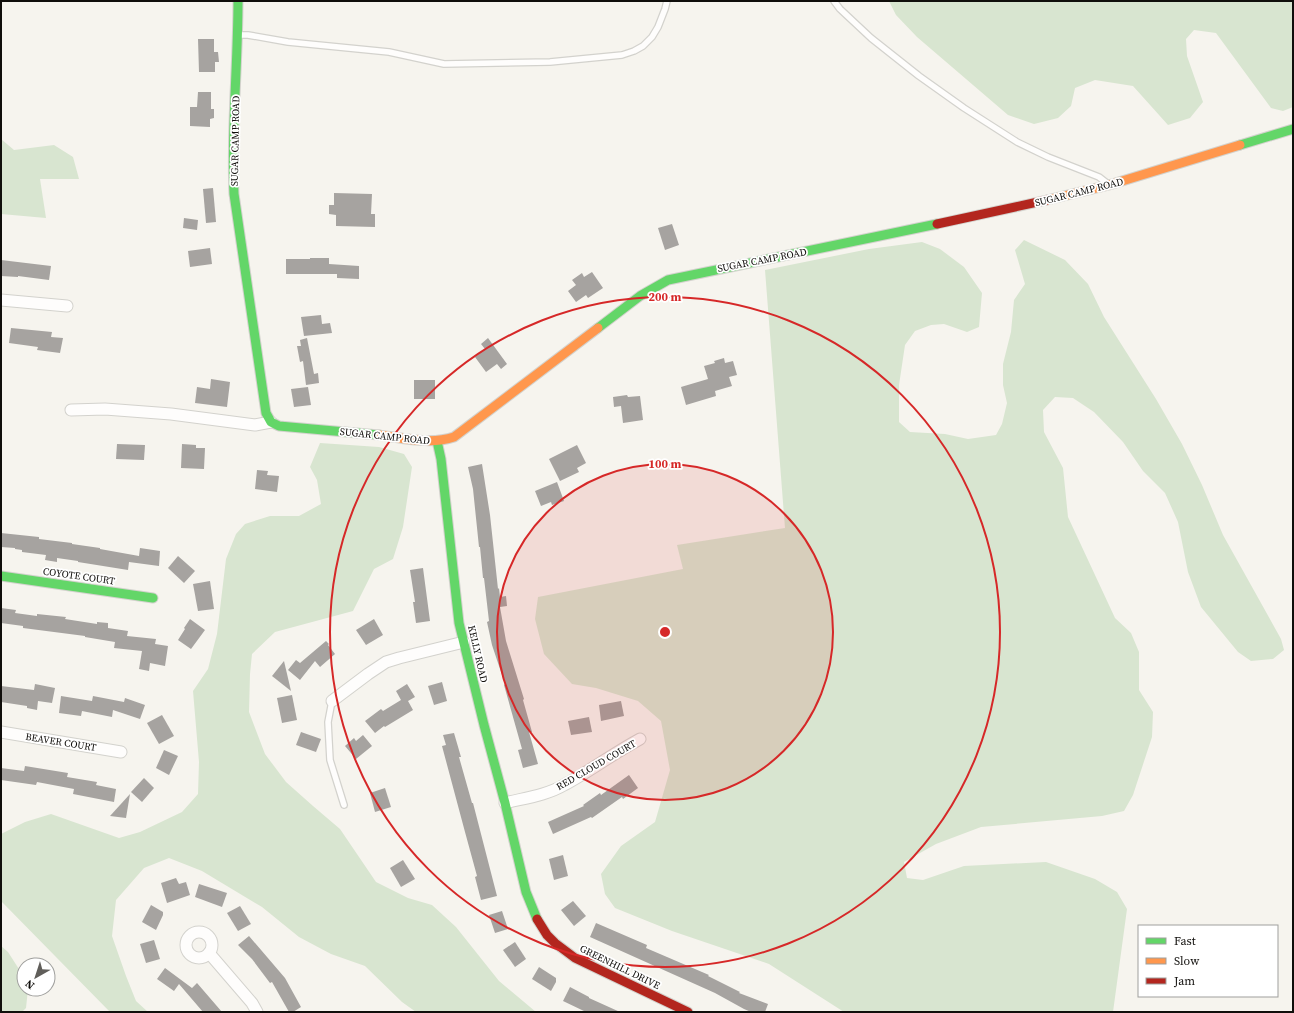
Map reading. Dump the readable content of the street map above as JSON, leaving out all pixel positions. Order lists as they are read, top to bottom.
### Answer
{
  "streets": {
    "street": [
      "SUGAR CAMP ROAD",
      "COYOTE COURT",
      "KELLY ROAD",
      "BEAVER COURT",
      "RED CLOUD COURT",
      "GREENHILL DRIVE"
    ]
  },
  "crossings": [
    ["SUGAR CAMP ROAD", "KELLY ROAD"],
    ["KELLY ROAD", "RED CLOUD COURT"],
    ["KELLY ROAD", "GREENHILL DRIVE"]
  ],
  "legend": ["Fast", "Slow", "Jam"],
  "north": "bottom left",
  "rings": ["200 m", "100 m"]
}
